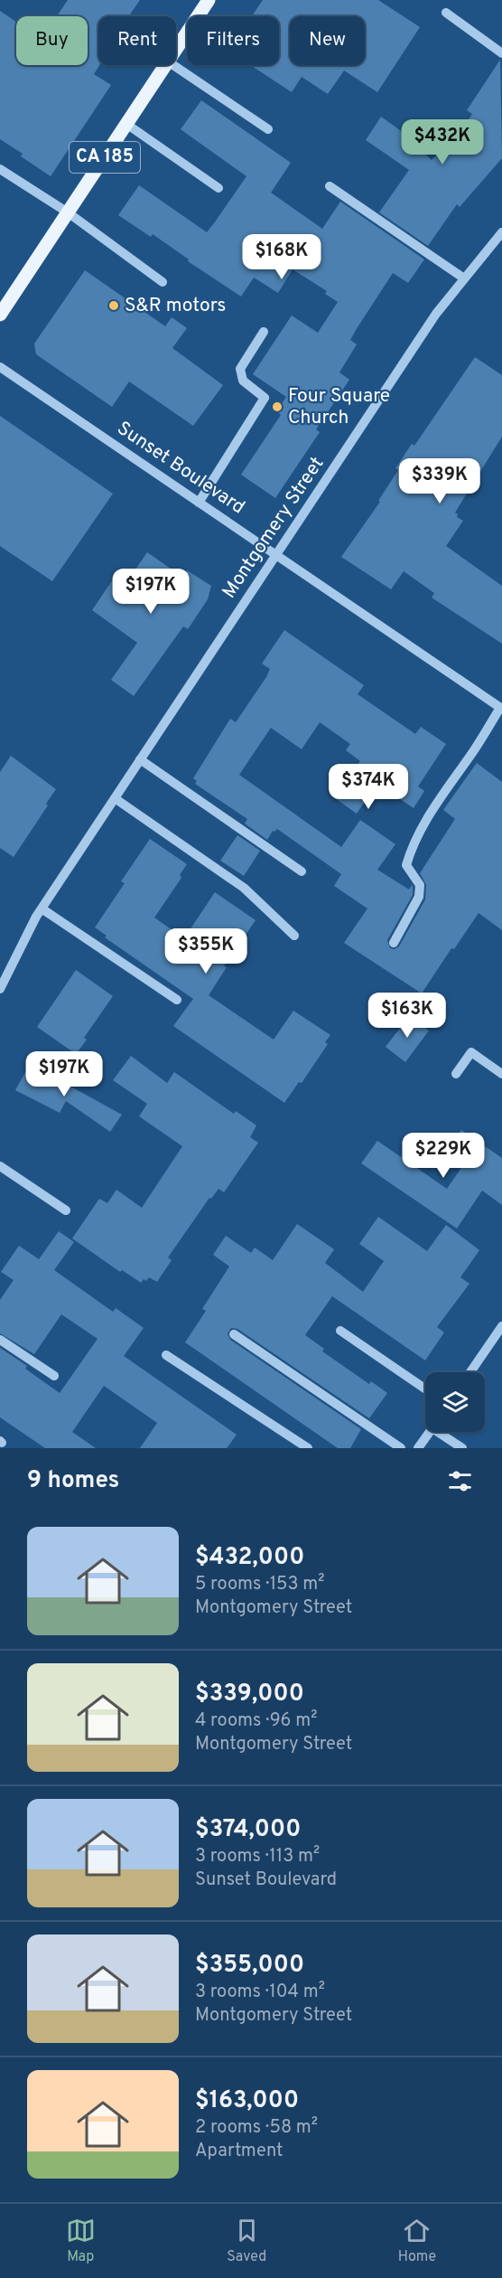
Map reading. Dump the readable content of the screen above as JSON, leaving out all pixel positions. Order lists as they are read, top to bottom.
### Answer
{
  "streets": {
    "main road": ["CA 185"],
    "street": ["Sunset Boulevard", "Montgomery Street"]
  },
  "crossings": [
    ["Sunset Boulevard", "Montgomery Street"]
  ],
  "places": ["S&R motors", "Four Square Church"],
  "page": {
    "chip": [
      "Buy",
      "Rent",
      "Filters",
      "New"
    ],
    "price": [
      "$432K",
      "$168K",
      "$339K",
      "$197K",
      "$374K",
      "$355K",
      "$163K",
      "$197K",
      "$229K"
    ],
    "heading": "9 homes",
    "list": [
      {
        "name": "$432,000",
        "note": "5 rooms · 153 m² · Montgomery Street"
      },
      {
        "name": "$339,000",
        "note": "4 rooms · 96 m² · Montgomery Street"
      },
      {
        "name": "$374,000",
        "note": "3 rooms · 113 m² · Sunset Boulevard"
      },
      {
        "name": "$355,000",
        "note": "3 rooms · 104 m² · Montgomery Street"
      },
      {
        "name": "$163,000",
        "note": "2 rooms · 58 m² · Apartment"
      }
    ],
    "tabs": ["Map", "Saved", "Home"]
  }
}
